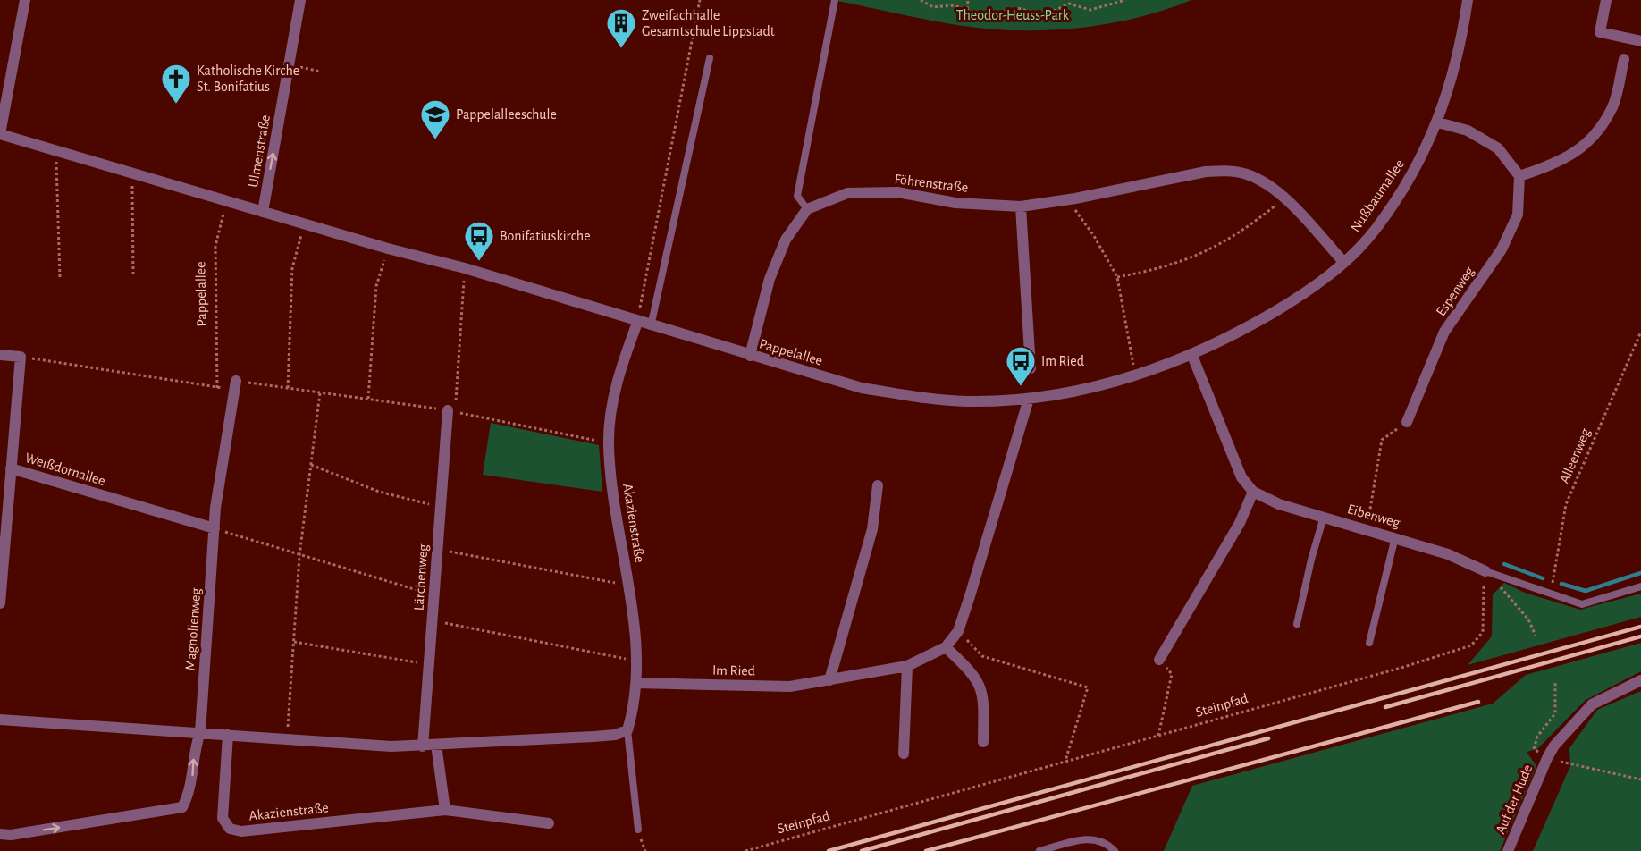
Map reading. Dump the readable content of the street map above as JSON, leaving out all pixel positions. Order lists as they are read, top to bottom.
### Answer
{
  "streets": {
    "street": [
      "Ulmenstraße",
      "Föhrenstraße",
      "Nußbaumallee",
      "Espenweg",
      "Pappelallee",
      "Weißdornallee",
      "Eibenweg",
      "Akazienstraße",
      "Lärchenweg",
      "Magnolienweg",
      "Im Ried",
      "Auf der Hude"
    ],
    "path": ["Alleenweg", "Steinpfad"]
  },
  "crossings": [
    ["Ulmenstraße", "Pappelallee"],
    ["Föhrenstraße", "Nußbaumallee"],
    ["Nußbaumallee", "Pappelallee"],
    ["Pappelallee", "Akazienstraße"],
    ["Pappelallee", "Im Ried"],
    ["Weißdornallee", "Magnolienweg"],
    ["Eibenweg", "Steinpfad"],
    ["Akazienstraße", "Im Ried"]
  ],
  "one_way": ["Ulmenstraße"],
  "parks": ["Theodor-Heuss-Park"],
  "places": {
    "building": ["Zweifachhalle Gesamtschule Lippstadt"],
    "church": ["Katholische Kirche St. Bonifatius"],
    "school or university": ["Pappelalleeschule"],
    "bus stop": ["Bonifatiuskirche", "Im Ried"]
  }
}
